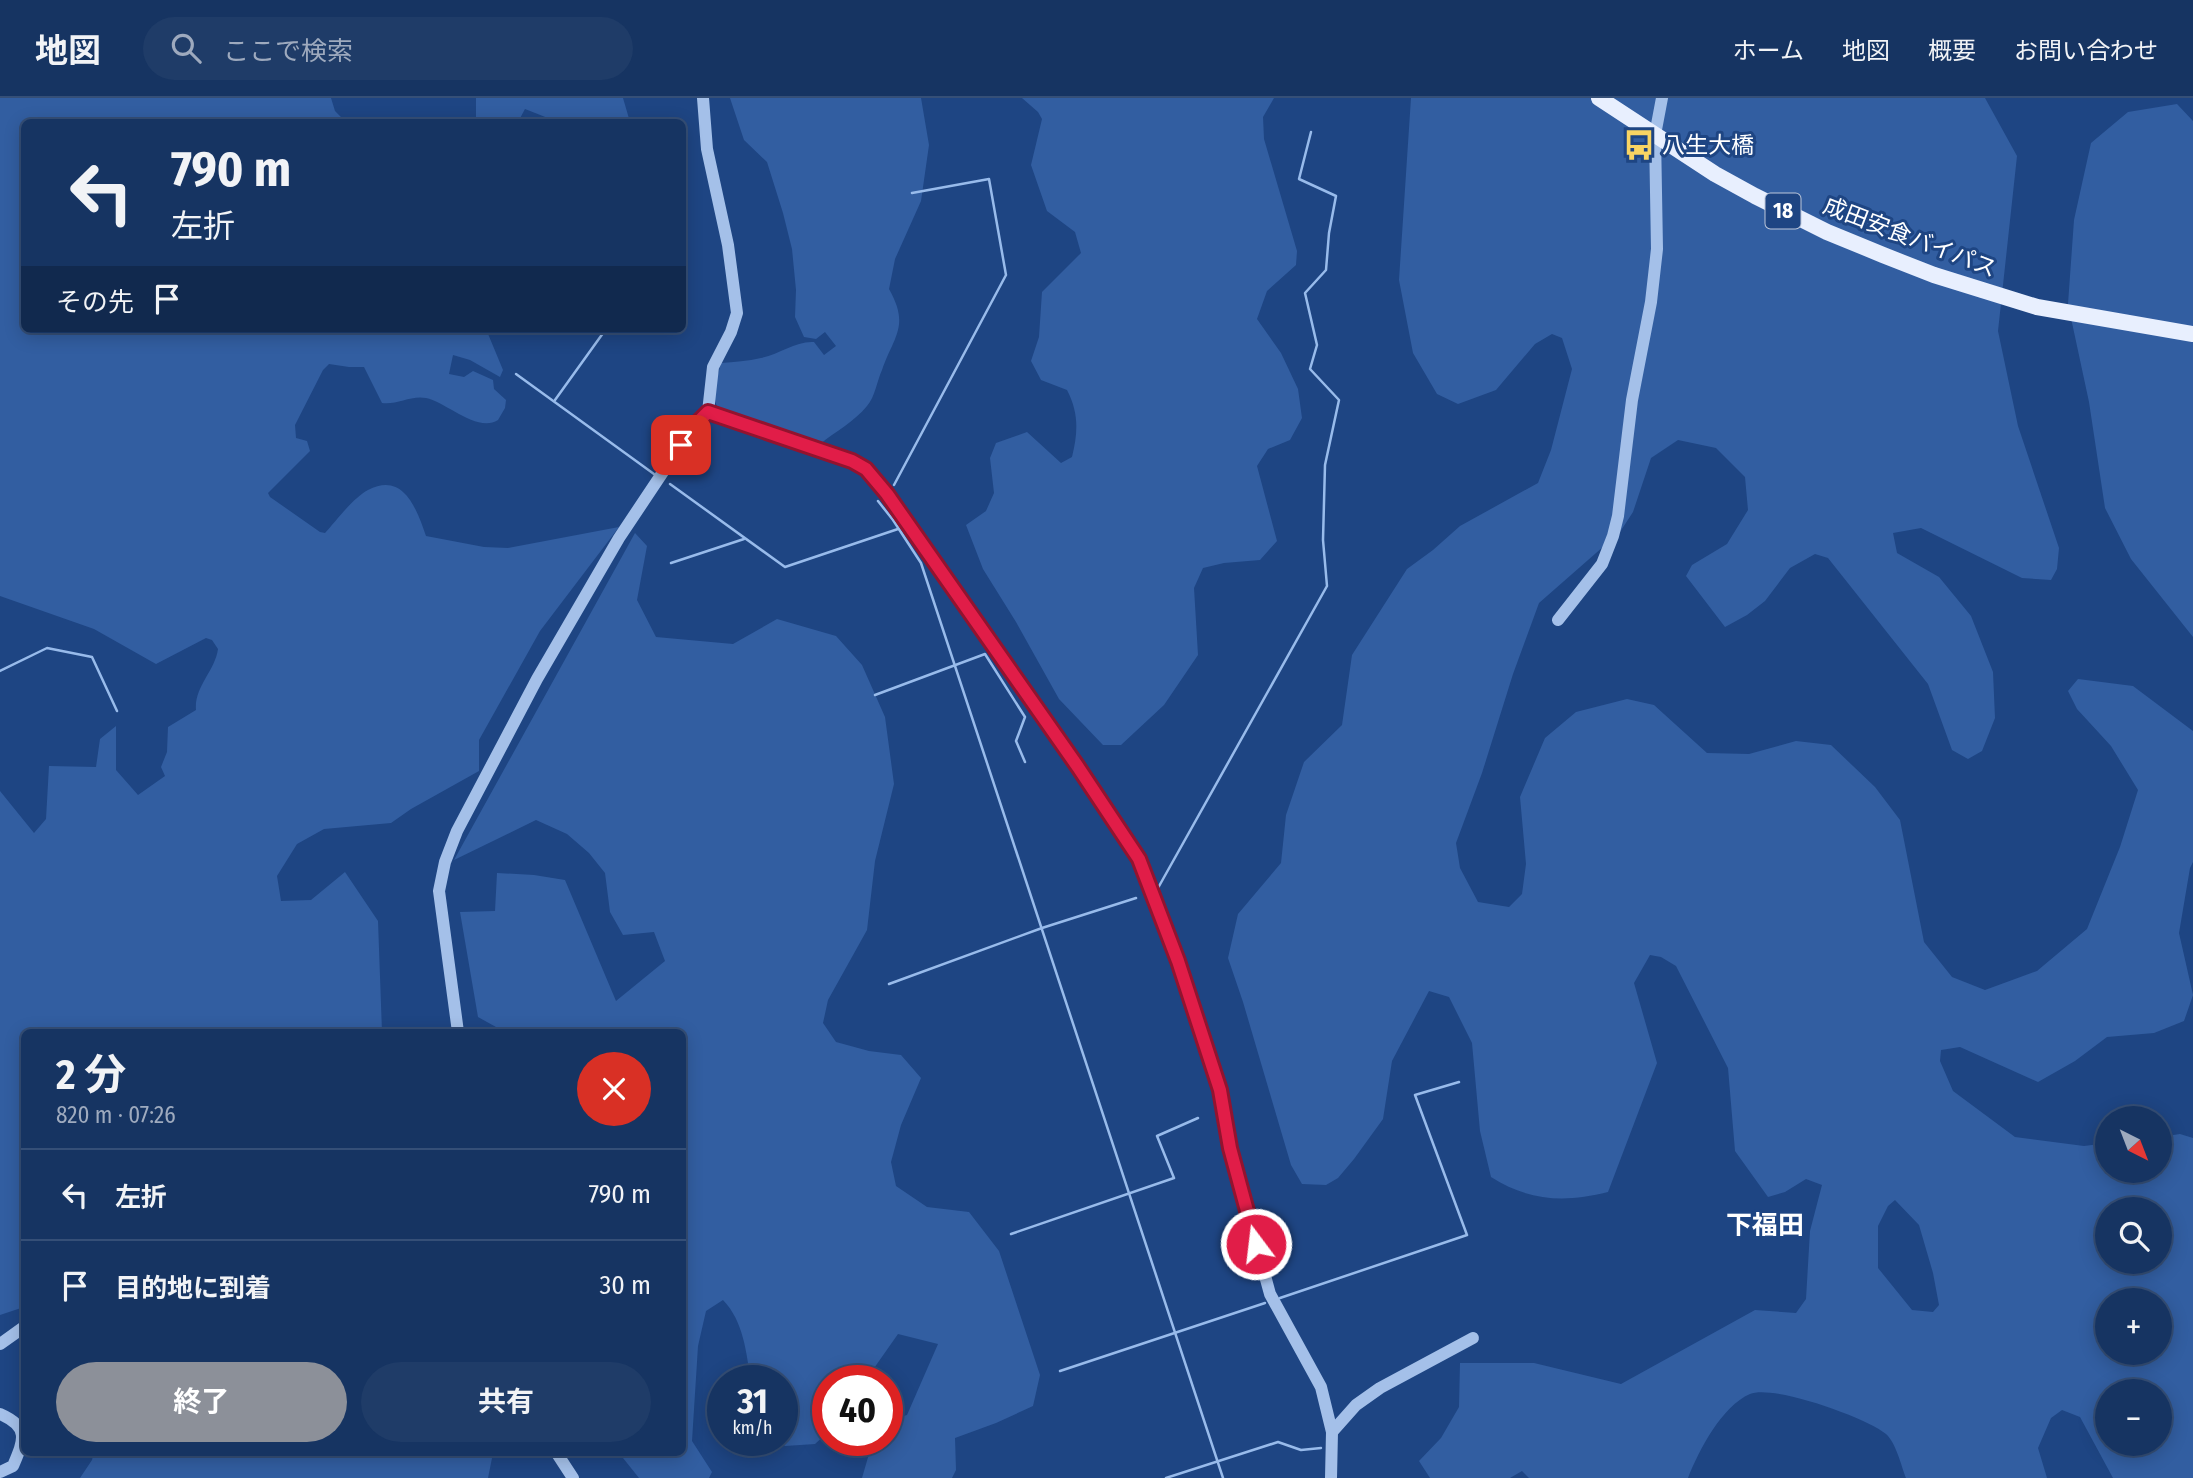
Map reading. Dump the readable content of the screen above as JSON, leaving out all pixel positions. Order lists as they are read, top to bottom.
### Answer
{
  "streets": {
    "main road": ["18", "成田安食バイパス"]
  },
  "districts": ["下福田"],
  "places": {
    "bus stop": ["八生大橋"]
  },
  "north": "bottom right",
  "page": {
    "header": "地図",
    "search": "ここで検索",
    "nav": [
      "ホーム",
      "地図",
      "概要",
      "お問い合わせ"
    ],
    "turn": ["790 m", "左折"],
    "then": "その先",
    "heading": ["2 分", "820 m · 07:26"],
    "map_buttons": ["+", "−"],
    "list": [
      {
        "name": "左折",
        "value": "790 m"
      },
      {
        "name": "目的地に到着",
        "value": "30 m"
      }
    ],
    "buttons": ["終了", "共有"],
    "speed": "31 km/h",
    "limit": "40"
  }
}
